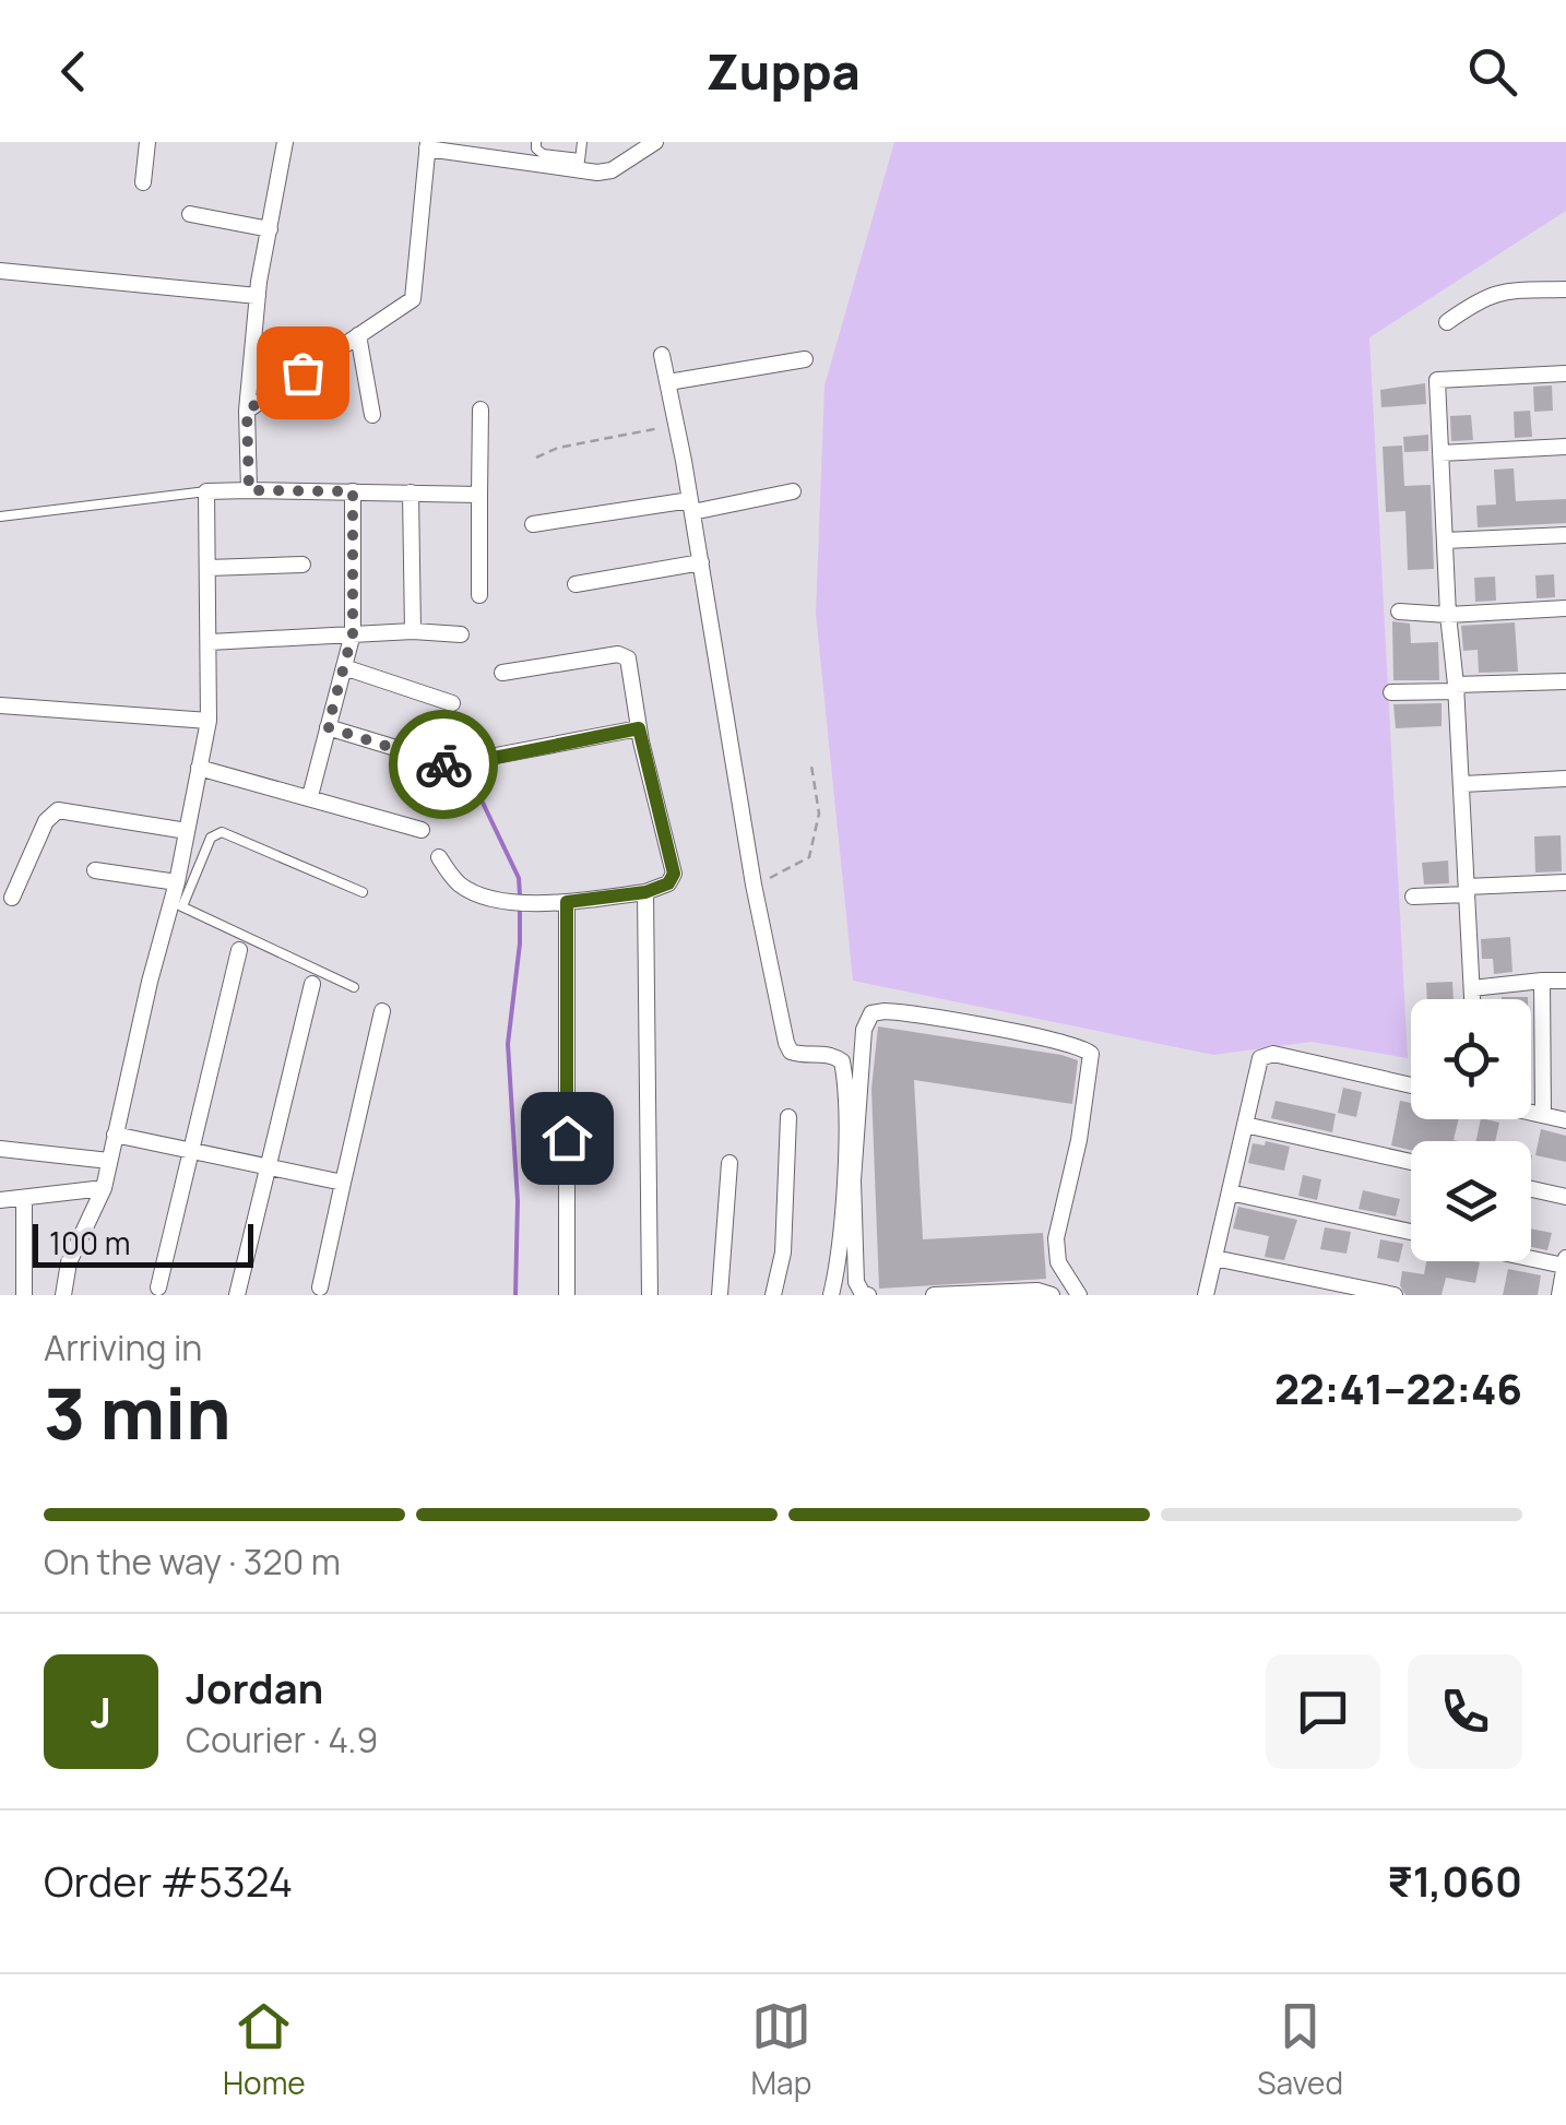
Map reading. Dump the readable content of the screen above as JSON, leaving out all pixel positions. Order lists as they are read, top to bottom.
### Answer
{
  "scale_bar": "100 m",
  "page": {
    "header": "Zuppa",
    "scale": "100 m",
    "heading": ["3 min", "Arriving in", "22:41–22:46"],
    "panel": [
      "Jordan",
      "Courier · 4.9",
      "Order #5324",
      "₹1,060"
    ],
    "bar": "On the way · 320 m",
    "round": "J",
    "tabs": ["Home", "Map", "Saved"]
  }
}
